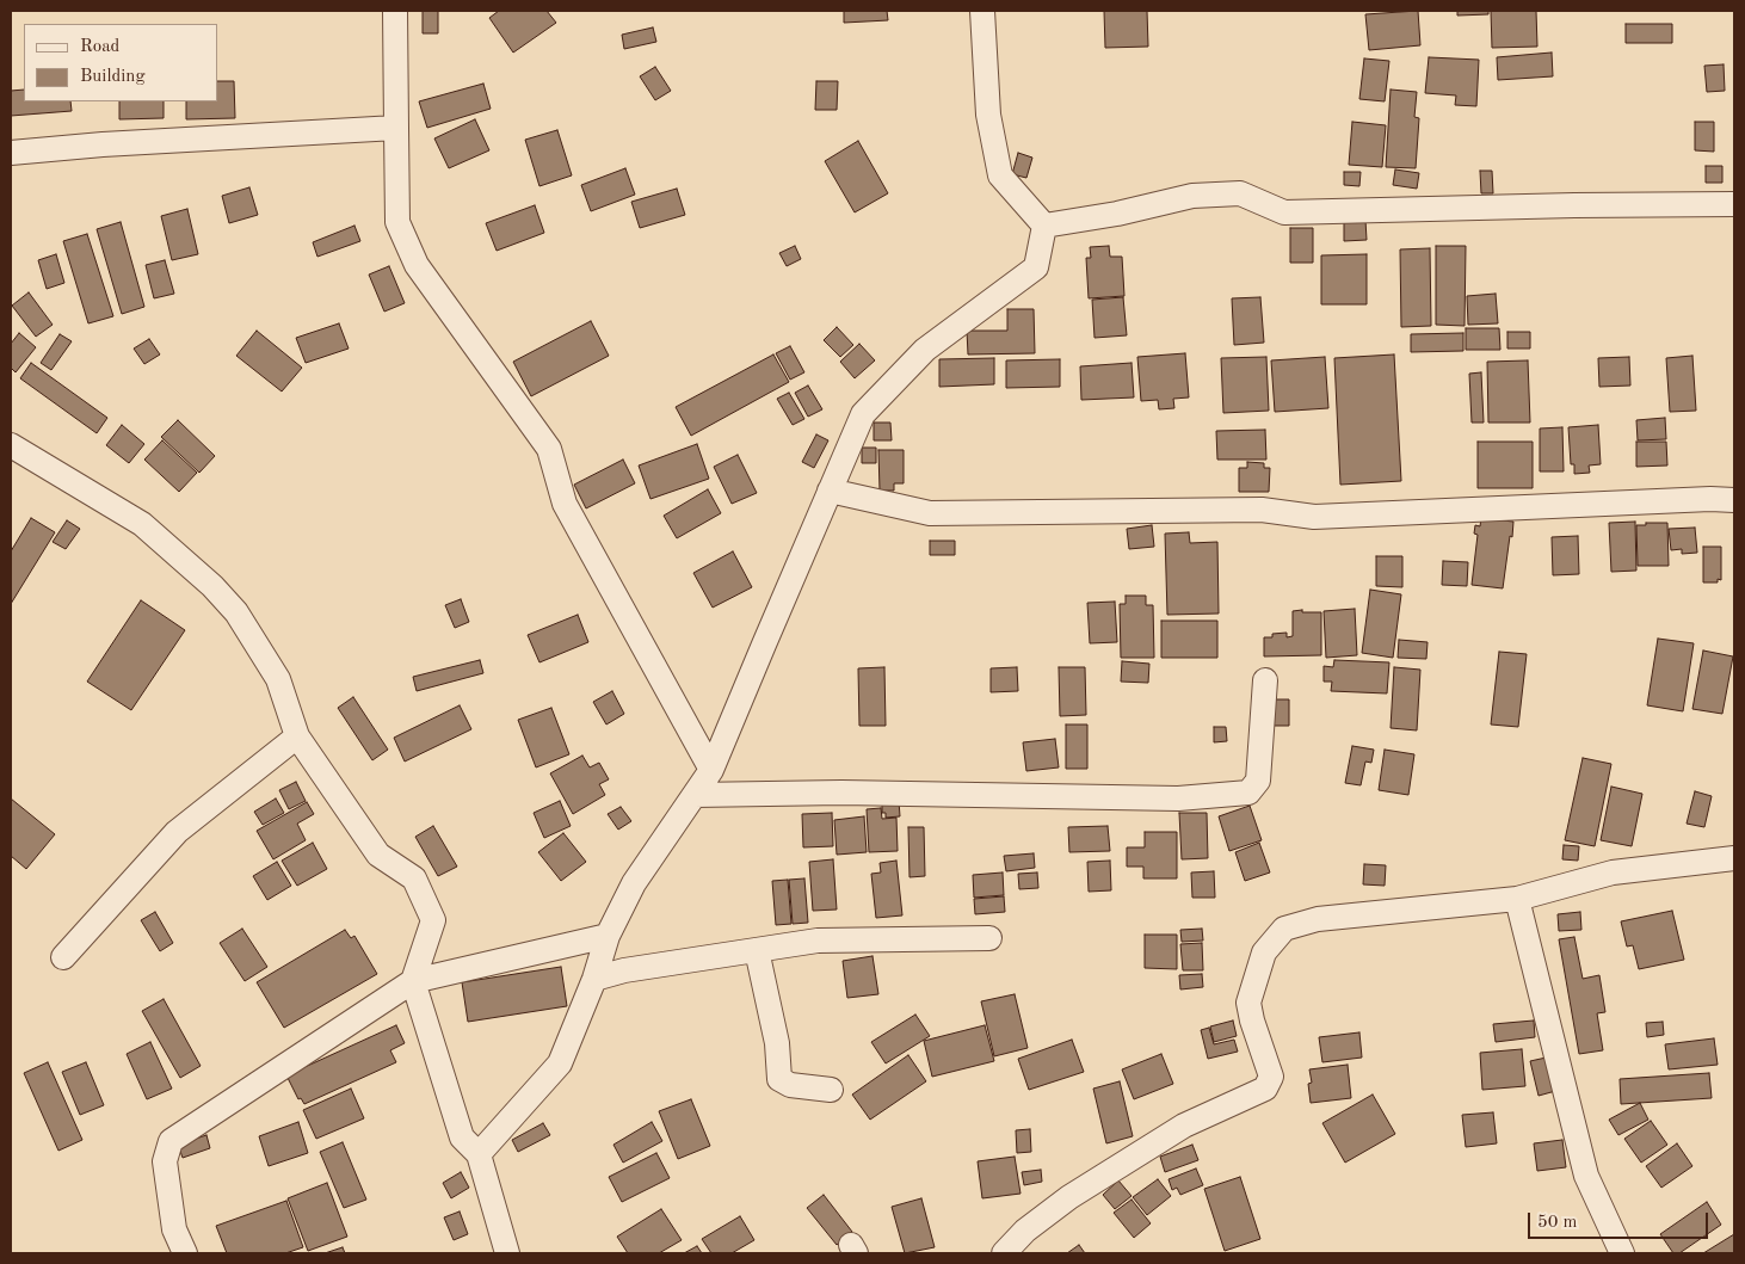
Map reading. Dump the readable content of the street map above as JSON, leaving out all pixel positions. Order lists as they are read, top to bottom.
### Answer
{
  "legend": ["Road", "Building"],
  "scale_bar": "50 m"
}
